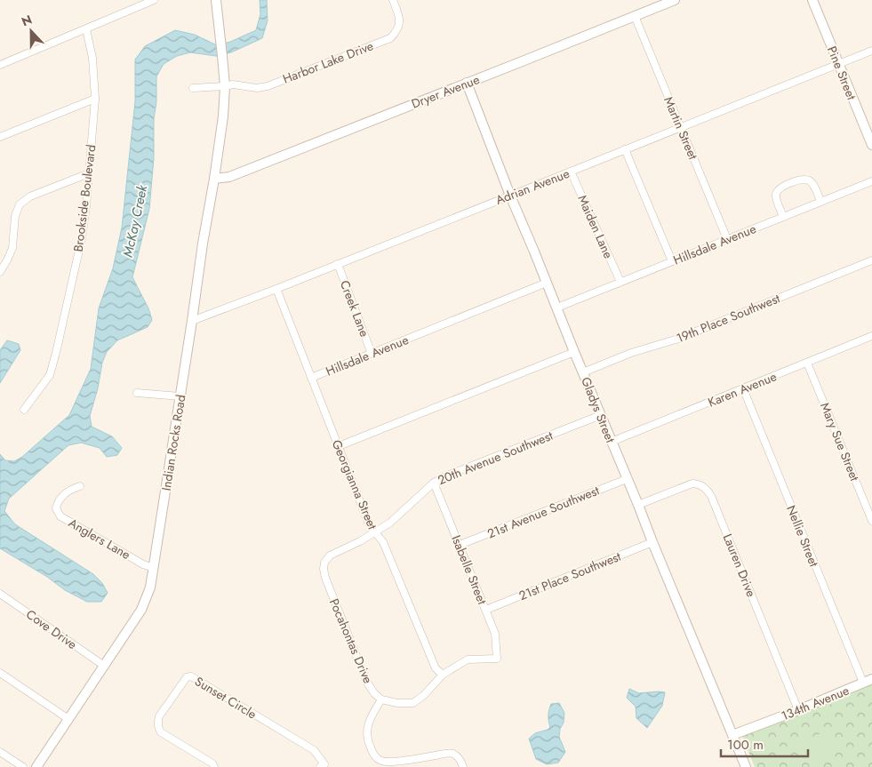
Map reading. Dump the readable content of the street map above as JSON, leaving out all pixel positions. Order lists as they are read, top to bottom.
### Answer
{
  "streets": {
    "street": [
      "Harbor Lake Drive",
      "Pine Street",
      "Dryer Avenue",
      "Martin Street",
      "Adrian Avenue",
      "Brookside Boulevard",
      "Maiden Lane",
      "Hillsdale Avenue",
      "Creek Lane",
      "19th Place Southwest",
      "Karen Avenue",
      "Gladys Street",
      "Mary Sue Street",
      "Indian Rocks Road",
      "20th Avenue Southwest",
      "Georgianna Street",
      "21st Avenue Southwest",
      "Nellie Street",
      "Anglers Lane",
      "Lauren Drive",
      "Isabelle Street",
      "21st Place Southwest",
      "Cove Drive",
      "Pocahontas Drive",
      "Sunset Circle",
      "134th Avenue"
    ]
  },
  "crossings": [
    ["Harbor Lake Drive", "Indian Rocks Road"],
    ["Pine Street", "Adrian Avenue"],
    ["Dryer Avenue", "Martin Street"],
    ["Dryer Avenue", "Gladys Street"],
    ["Dryer Avenue", "Indian Rocks Road"],
    ["Martin Street", "Adrian Avenue"],
    ["Martin Street", "Hillsdale Avenue"],
    ["Adrian Avenue", "Maiden Lane"],
    ["Adrian Avenue", "Creek Lane"],
    ["Adrian Avenue", "Gladys Street"],
    ["Adrian Avenue", "Indian Rocks Road"],
    ["Adrian Avenue", "Georgianna Street"],
    ["Maiden Lane", "Hillsdale Avenue"],
    ["Hillsdale Avenue", "Creek Lane"],
    ["Hillsdale Avenue", "Gladys Street"],
    ["Hillsdale Avenue", "Georgianna Street"],
    ["19th Place Southwest", "Gladys Street"],
    ["Karen Avenue", "Gladys Street"],
    ["Karen Avenue", "Mary Sue Street"],
    ["Karen Avenue", "Nellie Street"],
    ["Gladys Street", "20th Avenue Southwest"],
    ["Gladys Street", "21st Avenue Southwest"],
    ["Gladys Street", "Lauren Drive"],
    ["Gladys Street", "21st Place Southwest"],
    ["Gladys Street", "134th Avenue"],
    ["Indian Rocks Road", "Anglers Lane"],
    ["Indian Rocks Road", "Cove Drive"],
    ["20th Avenue Southwest", "Georgianna Street"],
    ["20th Avenue Southwest", "Isabelle Street"],
    ["20th Avenue Southwest", "Pocahontas Drive"],
    ["Georgianna Street", "Isabelle Street"],
    ["21st Avenue Southwest", "Isabelle Street"],
    ["Nellie Street", "134th Avenue"],
    ["Lauren Drive", "134th Avenue"],
    ["Isabelle Street", "21st Place Southwest"]
  ],
  "water": ["McKay Creek"],
  "scale_bar": "100 m",
  "north": "top"
}
